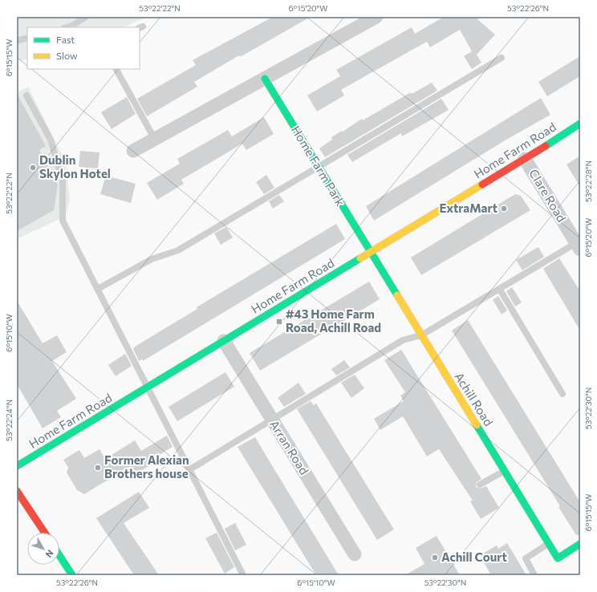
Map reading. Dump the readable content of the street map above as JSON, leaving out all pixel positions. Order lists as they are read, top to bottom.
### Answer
{
  "streets": {
    "street": [
      "Home Farm Road",
      "Home Farm Park",
      "Clare Road",
      "Achill Road",
      "Arran Road"
    ]
  },
  "crossings": [
    ["Home Farm Road", "Home Farm Park"],
    ["Home Farm Road", "Clare Road"],
    ["Home Farm Road", "Achill Road"],
    ["Home Farm Road", "Arran Road"],
    ["Home Farm Park", "Achill Road"]
  ],
  "places": {
    "other": [
      "Dublin Skylon Hotel",
      "ExtraMart",
      "Former Alexian Brothers house",
      "Achill Court"
    ],
    "transit": ["#43 Home Farm Road, Achill Road"]
  },
  "legend": ["Fast", "Slow"],
  "north": "bottom right",
  "coordinates": [
    "53°22'22\"N",
    "6°15'20\"W",
    "53°22'26\"N",
    "6°15'15\"W",
    "53°22'28\"N",
    "6°15'10\"W",
    "53°22'30\"N",
    "53°22'24\"N"
  ]
}
